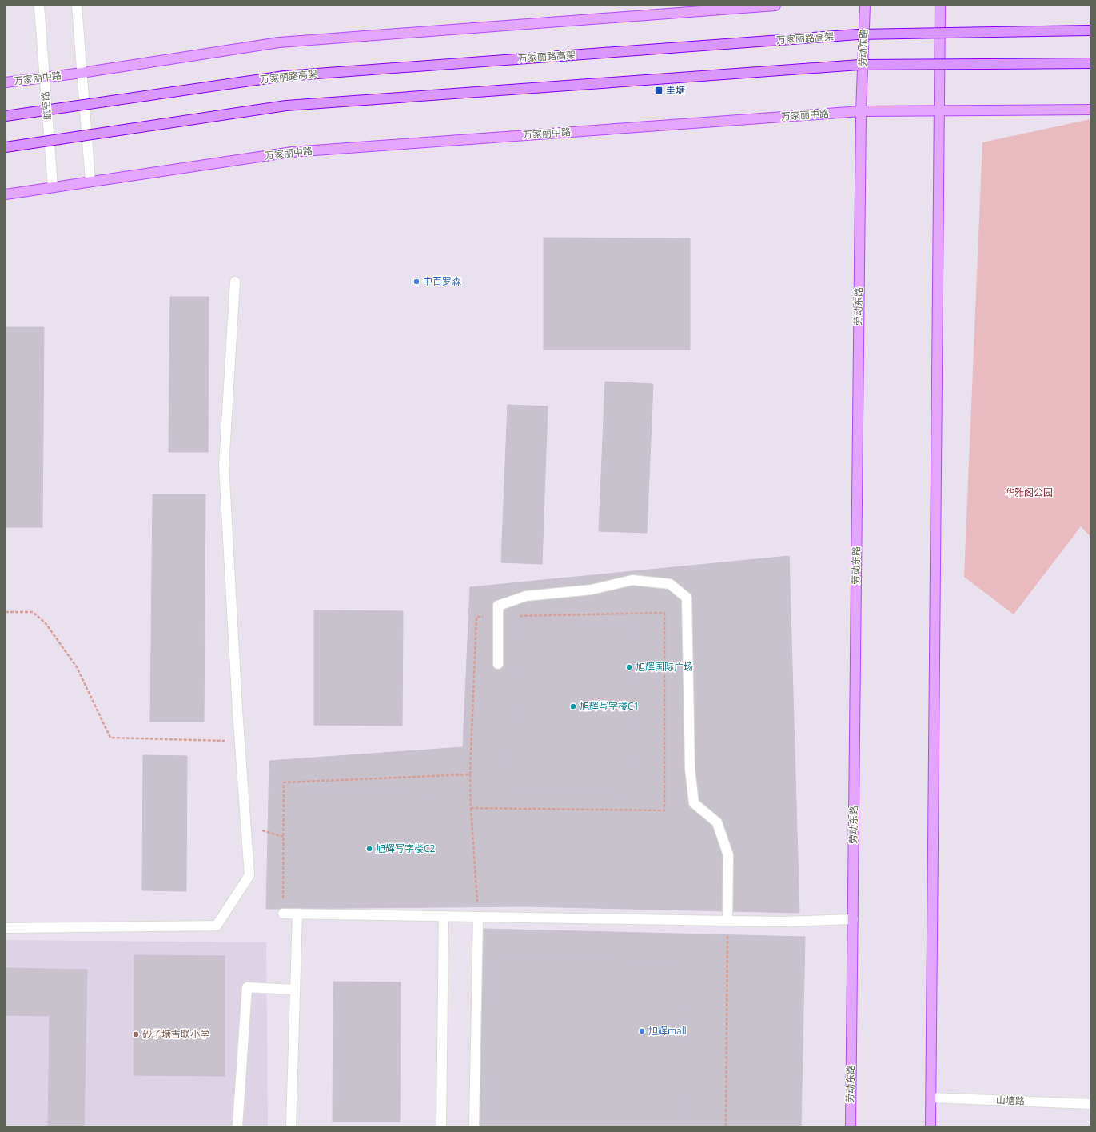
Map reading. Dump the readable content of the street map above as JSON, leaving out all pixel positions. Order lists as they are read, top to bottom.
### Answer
{
  "streets": {
    "highway": ["万家丽路高架"],
    "main road": ["劳动东路", "万家丽中路"],
    "street": ["航空路", "山塘路"]
  },
  "crossings": [
    ["劳动东路", "万家丽中路"],
    ["万家丽中路", "航空路"]
  ],
  "parks": ["华雅阁公园"],
  "places": {
    "transit": ["圭塘"],
    "other": [
      "中百罗森",
      "旭辉国际广场",
      "旭辉写字楼C1",
      "旭辉写字楼C2",
      "旭辉mall",
      "砂子塘吉联小学"
    ]
  }
}
